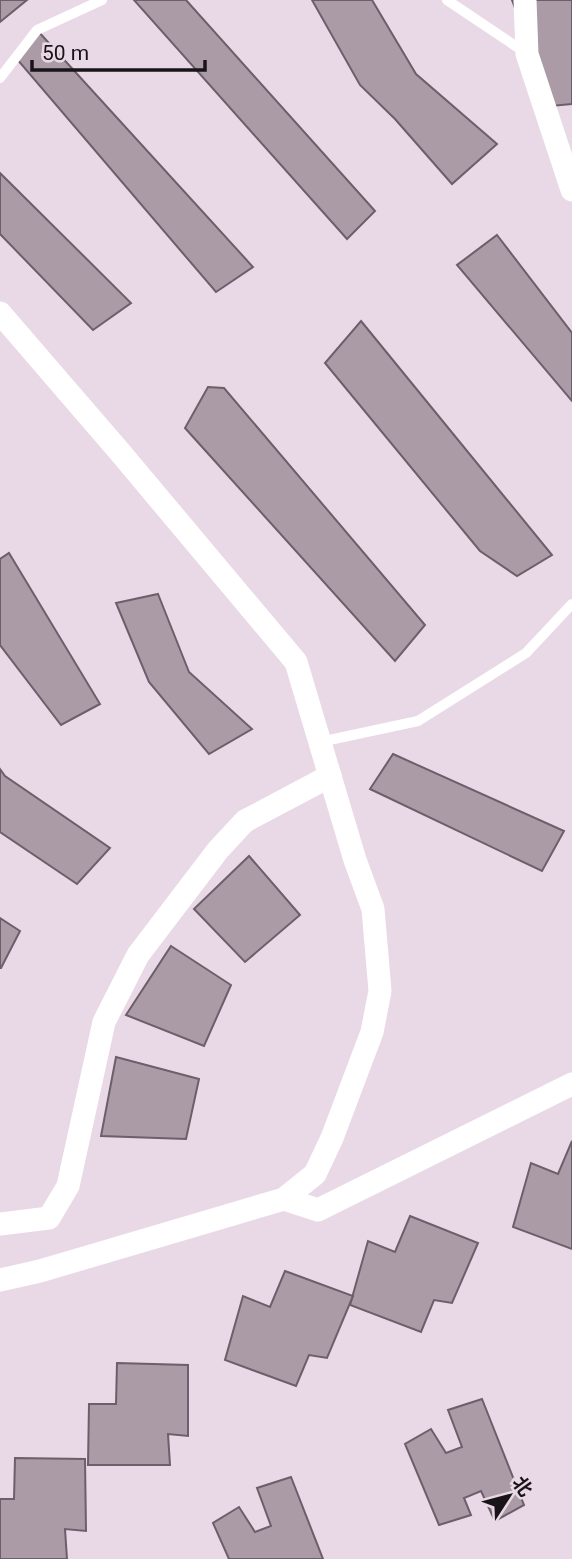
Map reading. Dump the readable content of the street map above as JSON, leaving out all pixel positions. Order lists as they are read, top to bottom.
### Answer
{
  "scale_bar": "50 m",
  "north": "top right"
}
